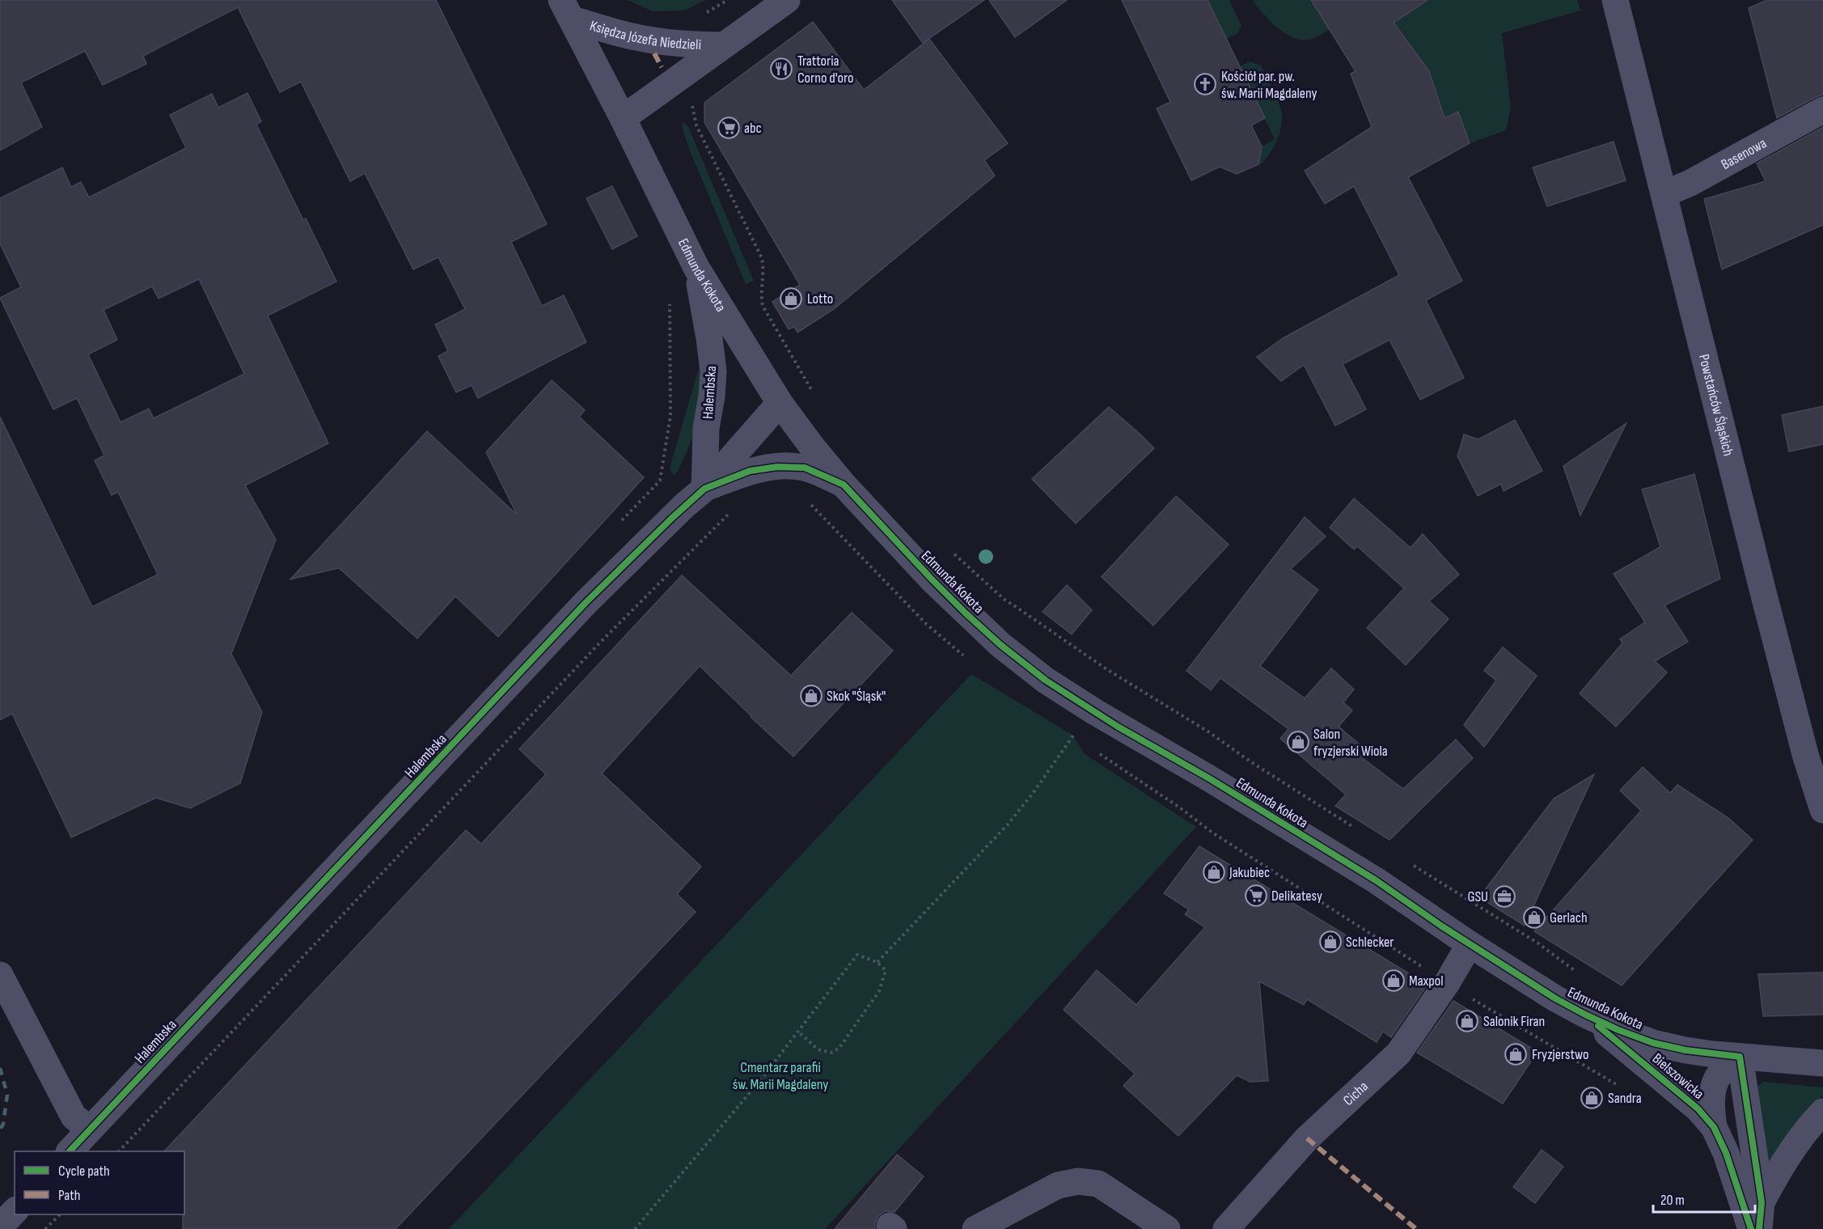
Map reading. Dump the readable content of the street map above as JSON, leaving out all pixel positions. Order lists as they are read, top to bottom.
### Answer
{
  "streets": {
    "street": [
      "Księdza Józefa Niedzieli",
      "Basenowa",
      "Edmunda Kokota",
      "Halembska",
      "Powstańców Śląskich",
      "Bielszowicka",
      "Cicha"
    ]
  },
  "crossings": [
    ["Księdza Józefa Niedzieli", "Edmunda Kokota"],
    ["Basenowa", "Powstańców Śląskich"],
    ["Edmunda Kokota", "Halembska"],
    ["Edmunda Kokota", "Bielszowicka"],
    ["Edmunda Kokota", "Cicha"]
  ],
  "parks": ["Cmentarz parafii św. Marii Magdaleny"],
  "places": {
    "restaurant": ["Trattoria Corno d'oro"],
    "church": ["Kościół par. pw. św. Marii Magdaleny"],
    "supermarket": ["abc", "Delikatesy"],
    "shop": [
      "Lotto",
      "Skok \"Śląsk\"",
      "Salon fryzjerski Wiola",
      "Jakubiec",
      "Gerlach",
      "Schlecker",
      "Maxpol",
      "Salonik Firan",
      "Fryzjerstwo",
      "Sandra"
    ],
    "office": ["GSU"]
  },
  "legend": ["Cycle path", "Path"],
  "scale_bar": "20 m"
}
